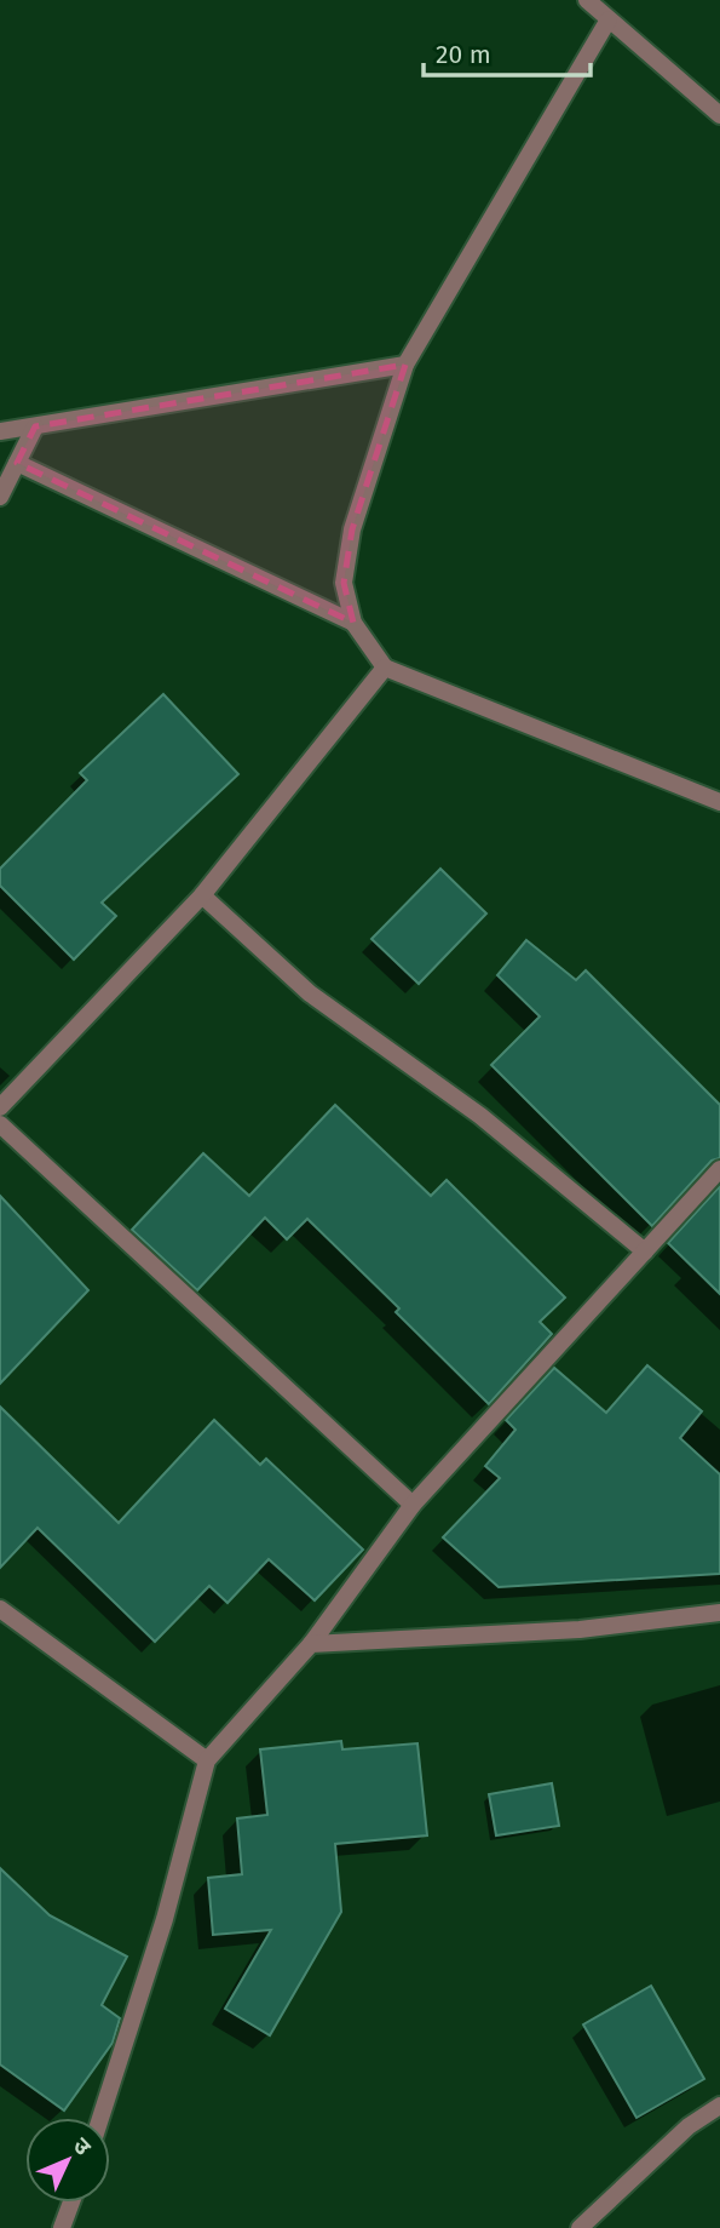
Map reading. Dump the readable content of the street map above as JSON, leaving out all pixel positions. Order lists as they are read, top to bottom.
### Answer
{
  "scale_bar": "20 m",
  "north": "top right"
}
